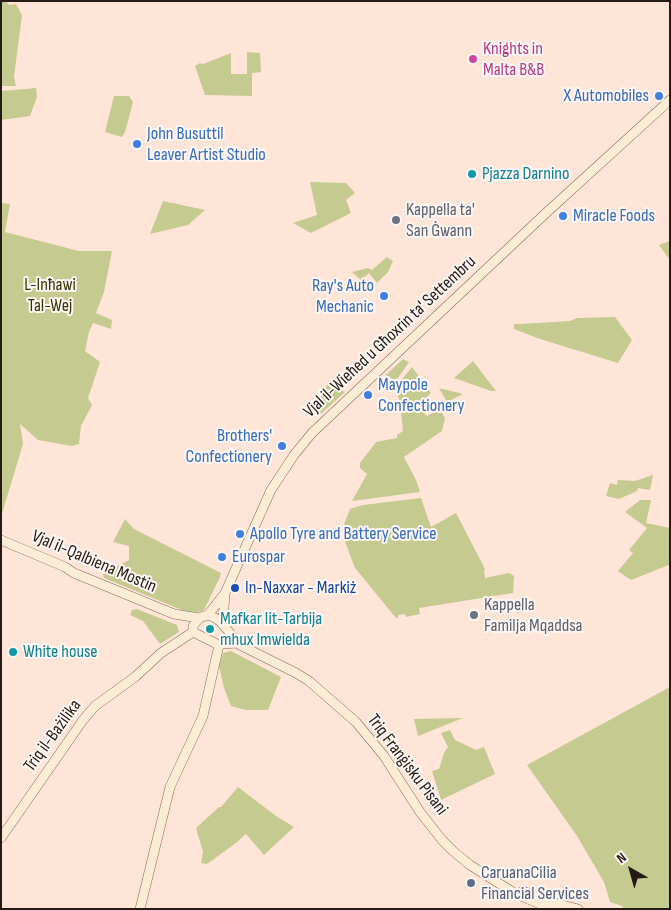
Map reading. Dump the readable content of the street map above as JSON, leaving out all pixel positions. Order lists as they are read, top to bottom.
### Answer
{
  "streets": {
    "street": [
      "Vjal il-Wieħed u Għoxrin ta' Settembru",
      "Vjal il-Qalbiena Mostin",
      "Triq il-Bażilika",
      "Triq Franġisku Pisani"
    ]
  },
  "crossings": [
    ["Vjal il-Wieħed u Għoxrin ta' Settembru", "Vjal il-Qalbiena Mostin"],
    ["Vjal il-Wieħed u Għoxrin ta' Settembru", "Triq il-Bażilika"],
    ["Vjal il-Wieħed u Għoxrin ta' Settembru", "Triq Franġisku Pisani"],
    ["Vjal il-Qalbiena Mostin", "Triq il-Bażilika"],
    ["Vjal il-Qalbiena Mostin", "Triq Franġisku Pisani"]
  ],
  "parks": ["L-Inħawi Tal-Wej"],
  "places": [
    "Knights in Malta B&B",
    "X Automobiles",
    "John Busuttil Leaver Artist Studio",
    "Pjazza Darnino",
    "Miracle Foods",
    "Kappella ta' San Ġwann",
    "Ray's Auto Mechanic",
    "Maypole Confectionery",
    "Brothers' Confectionery",
    "Apollo Tyre and Battery Service",
    "Eurospar",
    "In-Naxxar - Markiż",
    "Kappella Familja Mqaddsa",
    "Mafkar lit-Tarbija mhux Imwielda",
    "White house",
    "CaruanaCilia Financial Services"
  ],
  "north": "top left"
}
